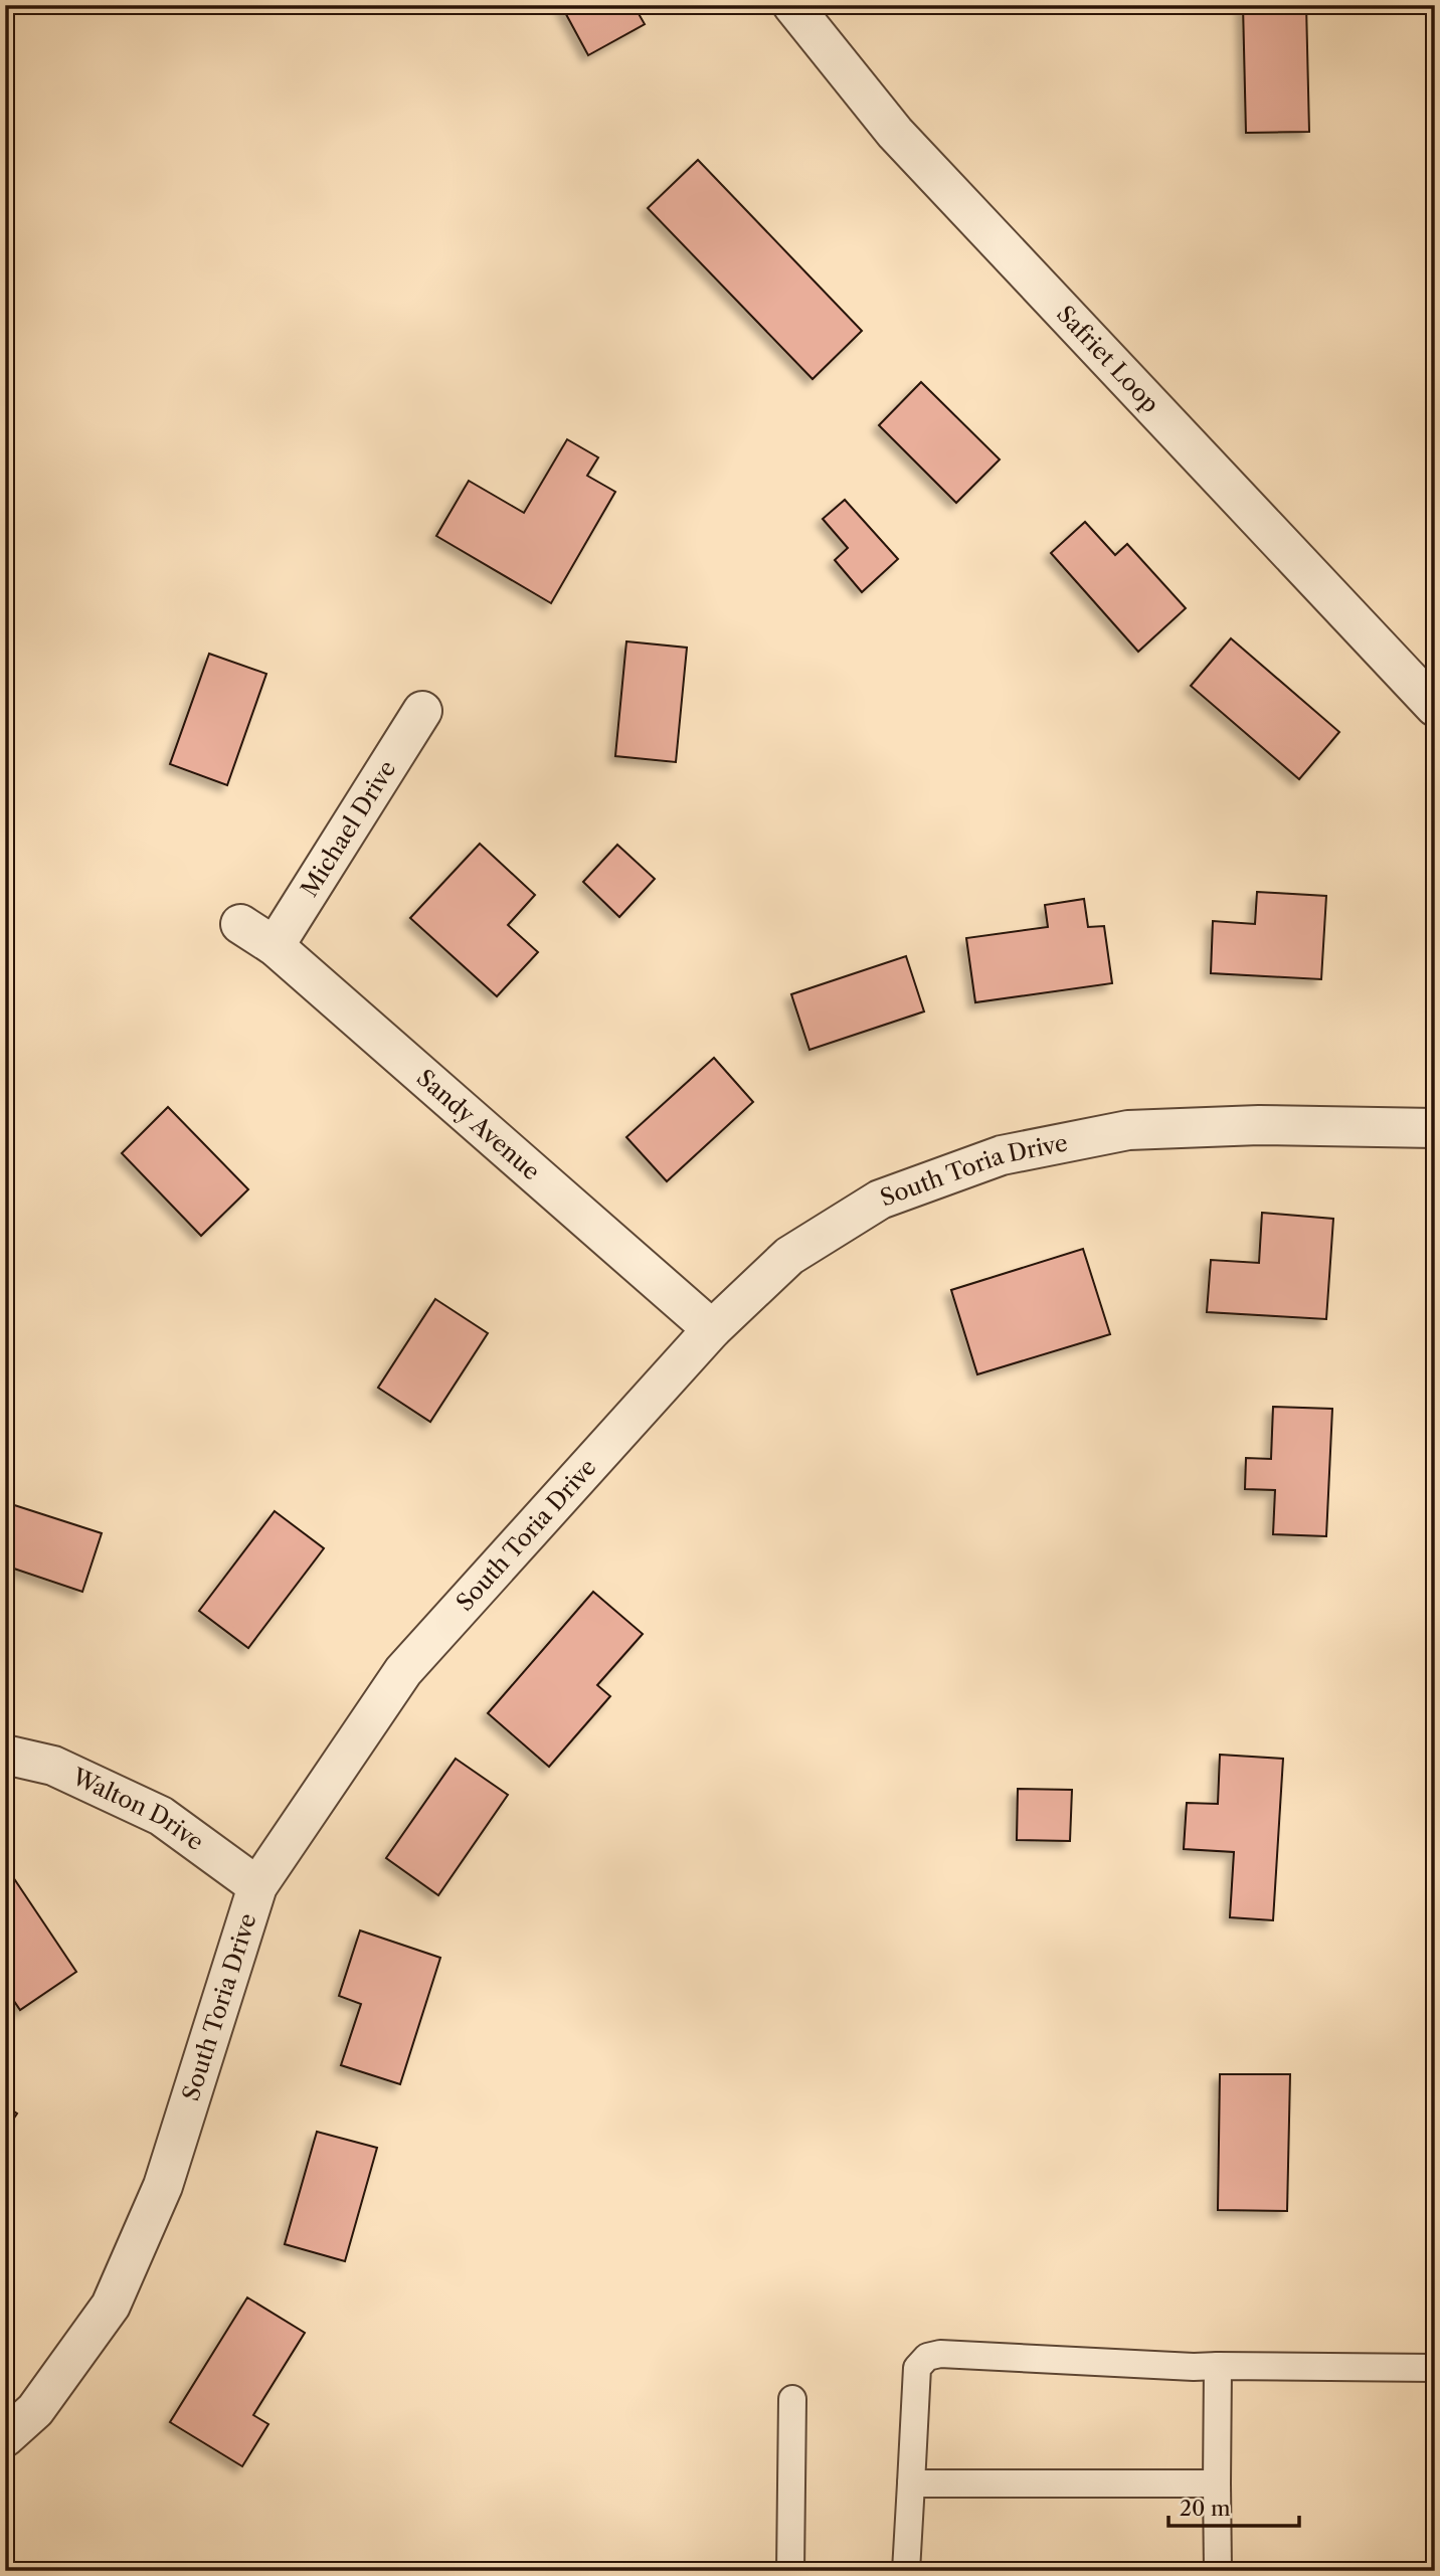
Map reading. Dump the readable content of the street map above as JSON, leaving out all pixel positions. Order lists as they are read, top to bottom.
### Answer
{
  "streets": {
    "street": [
      "Safriet Loop",
      "Michael Drive",
      "Sandy Avenue",
      "South Toria Drive",
      "Walton Drive"
    ]
  },
  "crossings": [
    ["Michael Drive", "Sandy Avenue"],
    ["Sandy Avenue", "South Toria Drive"],
    ["South Toria Drive", "Walton Drive"]
  ],
  "scale_bar": "20 m"
}
